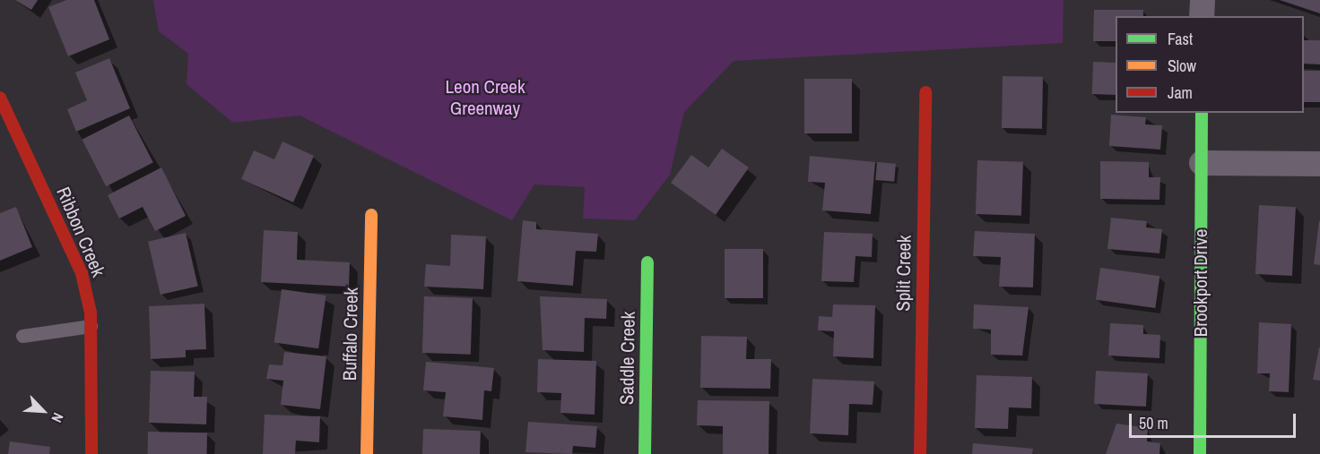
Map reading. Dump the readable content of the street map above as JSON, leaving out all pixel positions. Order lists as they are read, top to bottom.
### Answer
{
  "streets": {
    "street": [
      "Ribbon Creek",
      "Split Creek",
      "Brookport Drive",
      "Buffalo Creek",
      "Saddle Creek"
    ]
  },
  "parks": ["Leon Creek Greenway"],
  "legend": ["Fast", "Slow", "Jam"],
  "scale_bar": "50 m",
  "north": "bottom right"
}
